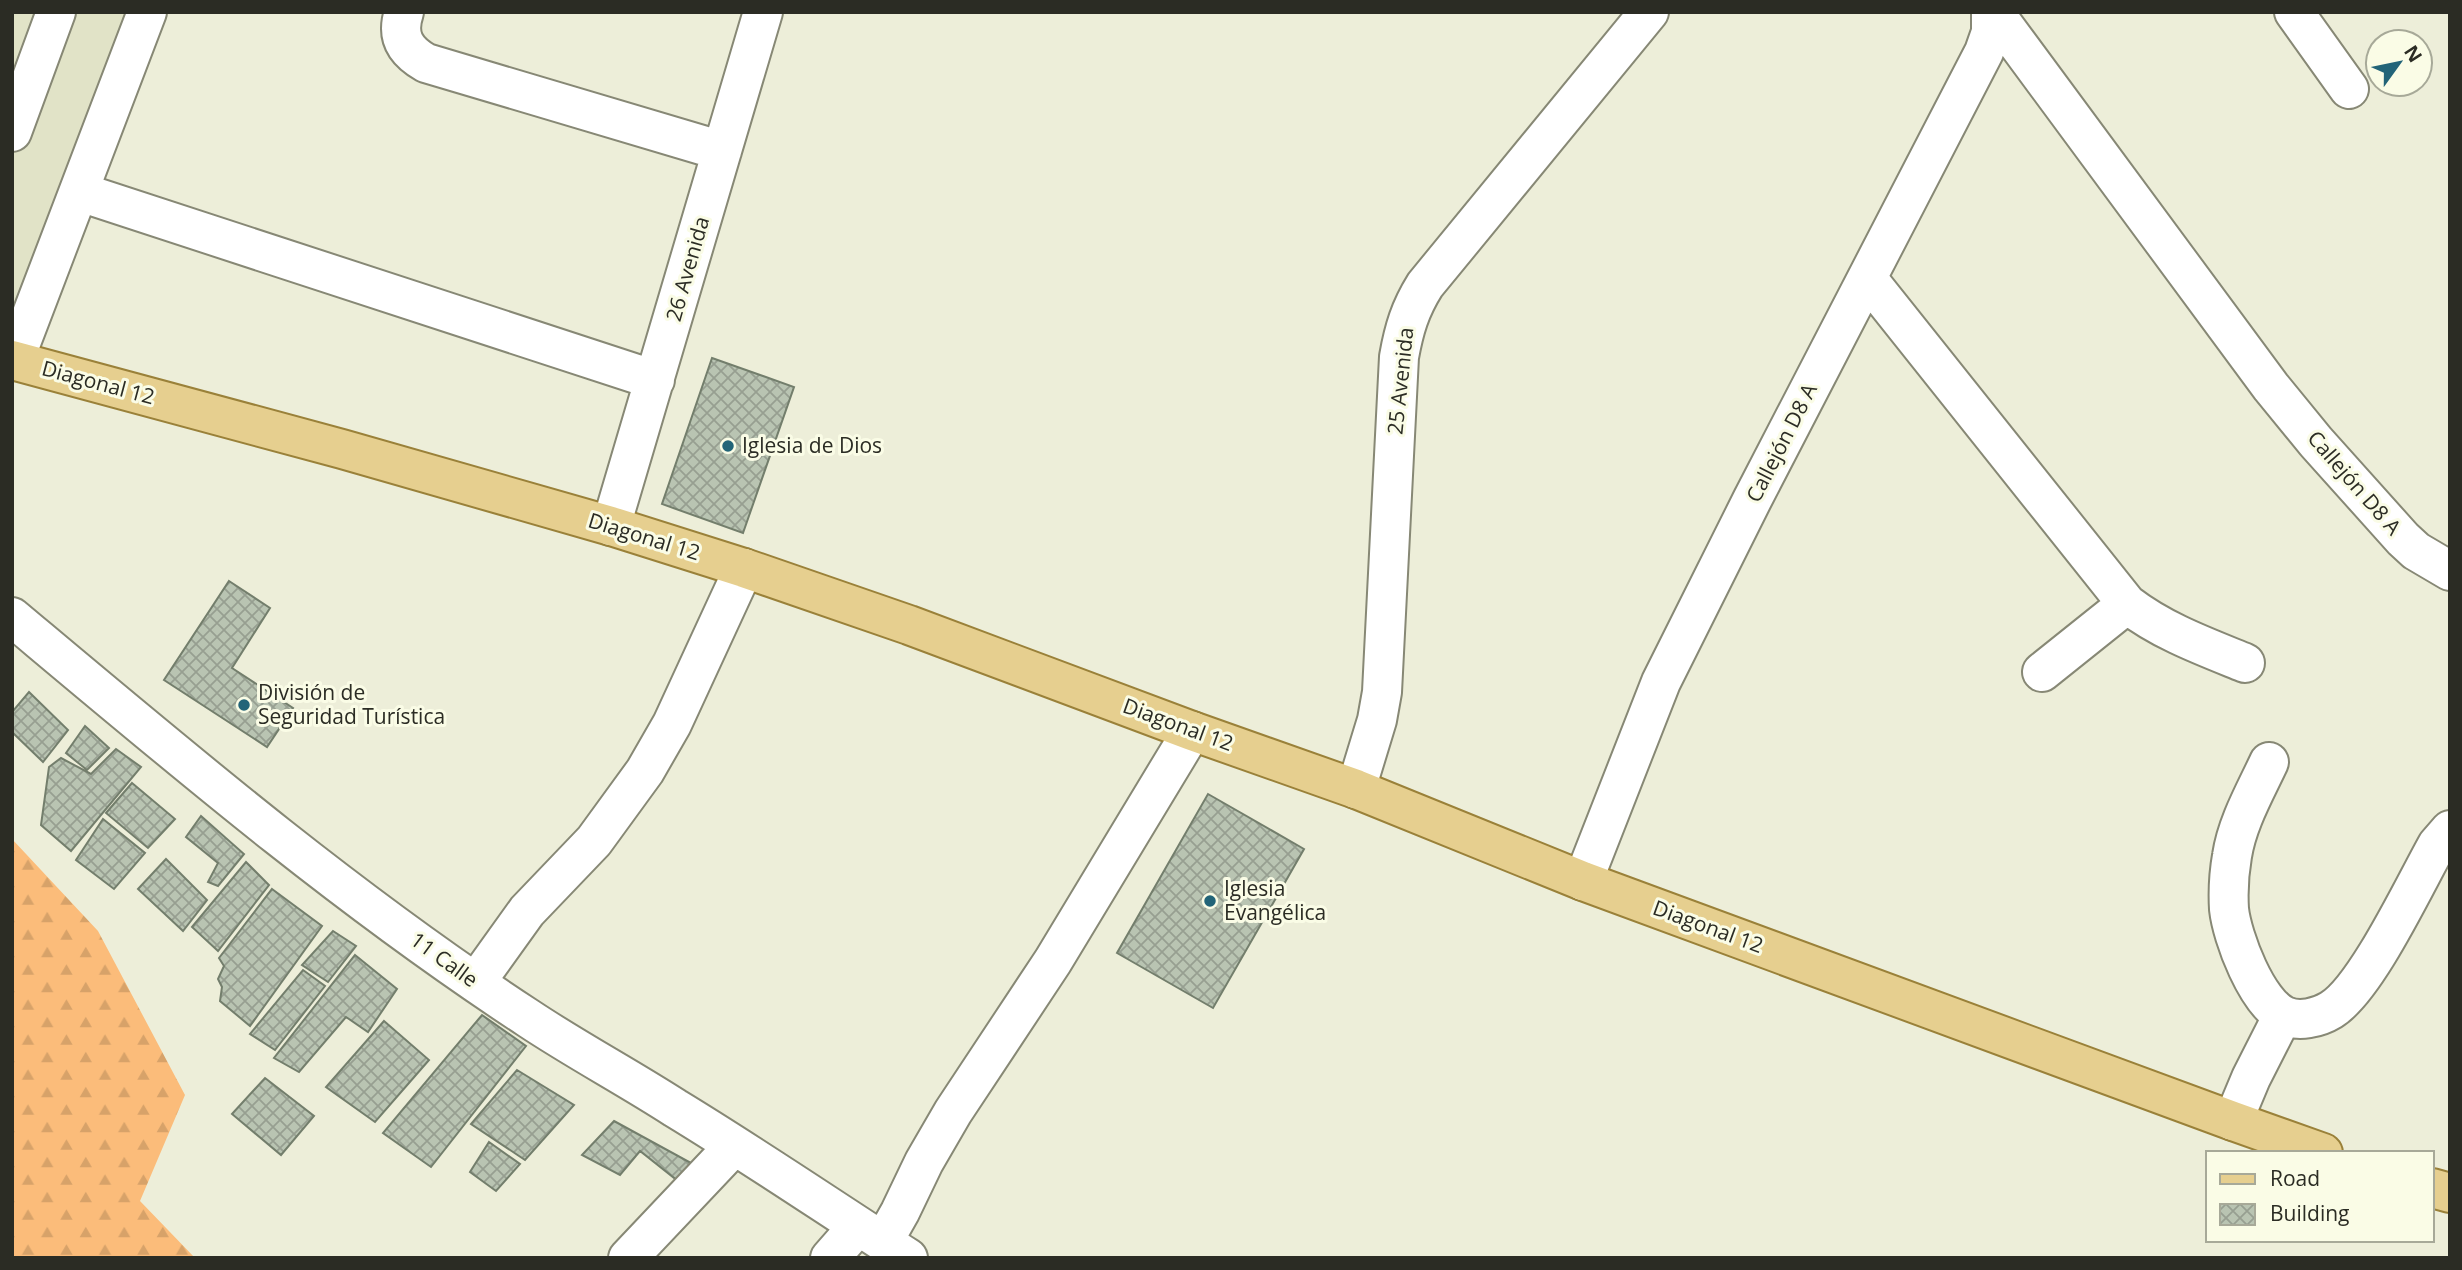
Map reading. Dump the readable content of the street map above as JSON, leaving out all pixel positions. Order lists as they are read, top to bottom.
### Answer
{
  "streets": {
    "main road": ["Diagonal 12"],
    "street": [
      "26 Avenida",
      "25 Avenida",
      "Callejón D8 A",
      "11 Calle"
    ]
  },
  "crossings": [
    ["26 Avenida", "Diagonal 12"],
    ["25 Avenida", "Diagonal 12"],
    ["Diagonal 12", "Callejón D8 A"]
  ],
  "places": ["Iglesia de Dios", "División de Seguridad Turística", "Iglesia Evangélica"],
  "legend": ["Road", "Building"],
  "north": "top right"
}
